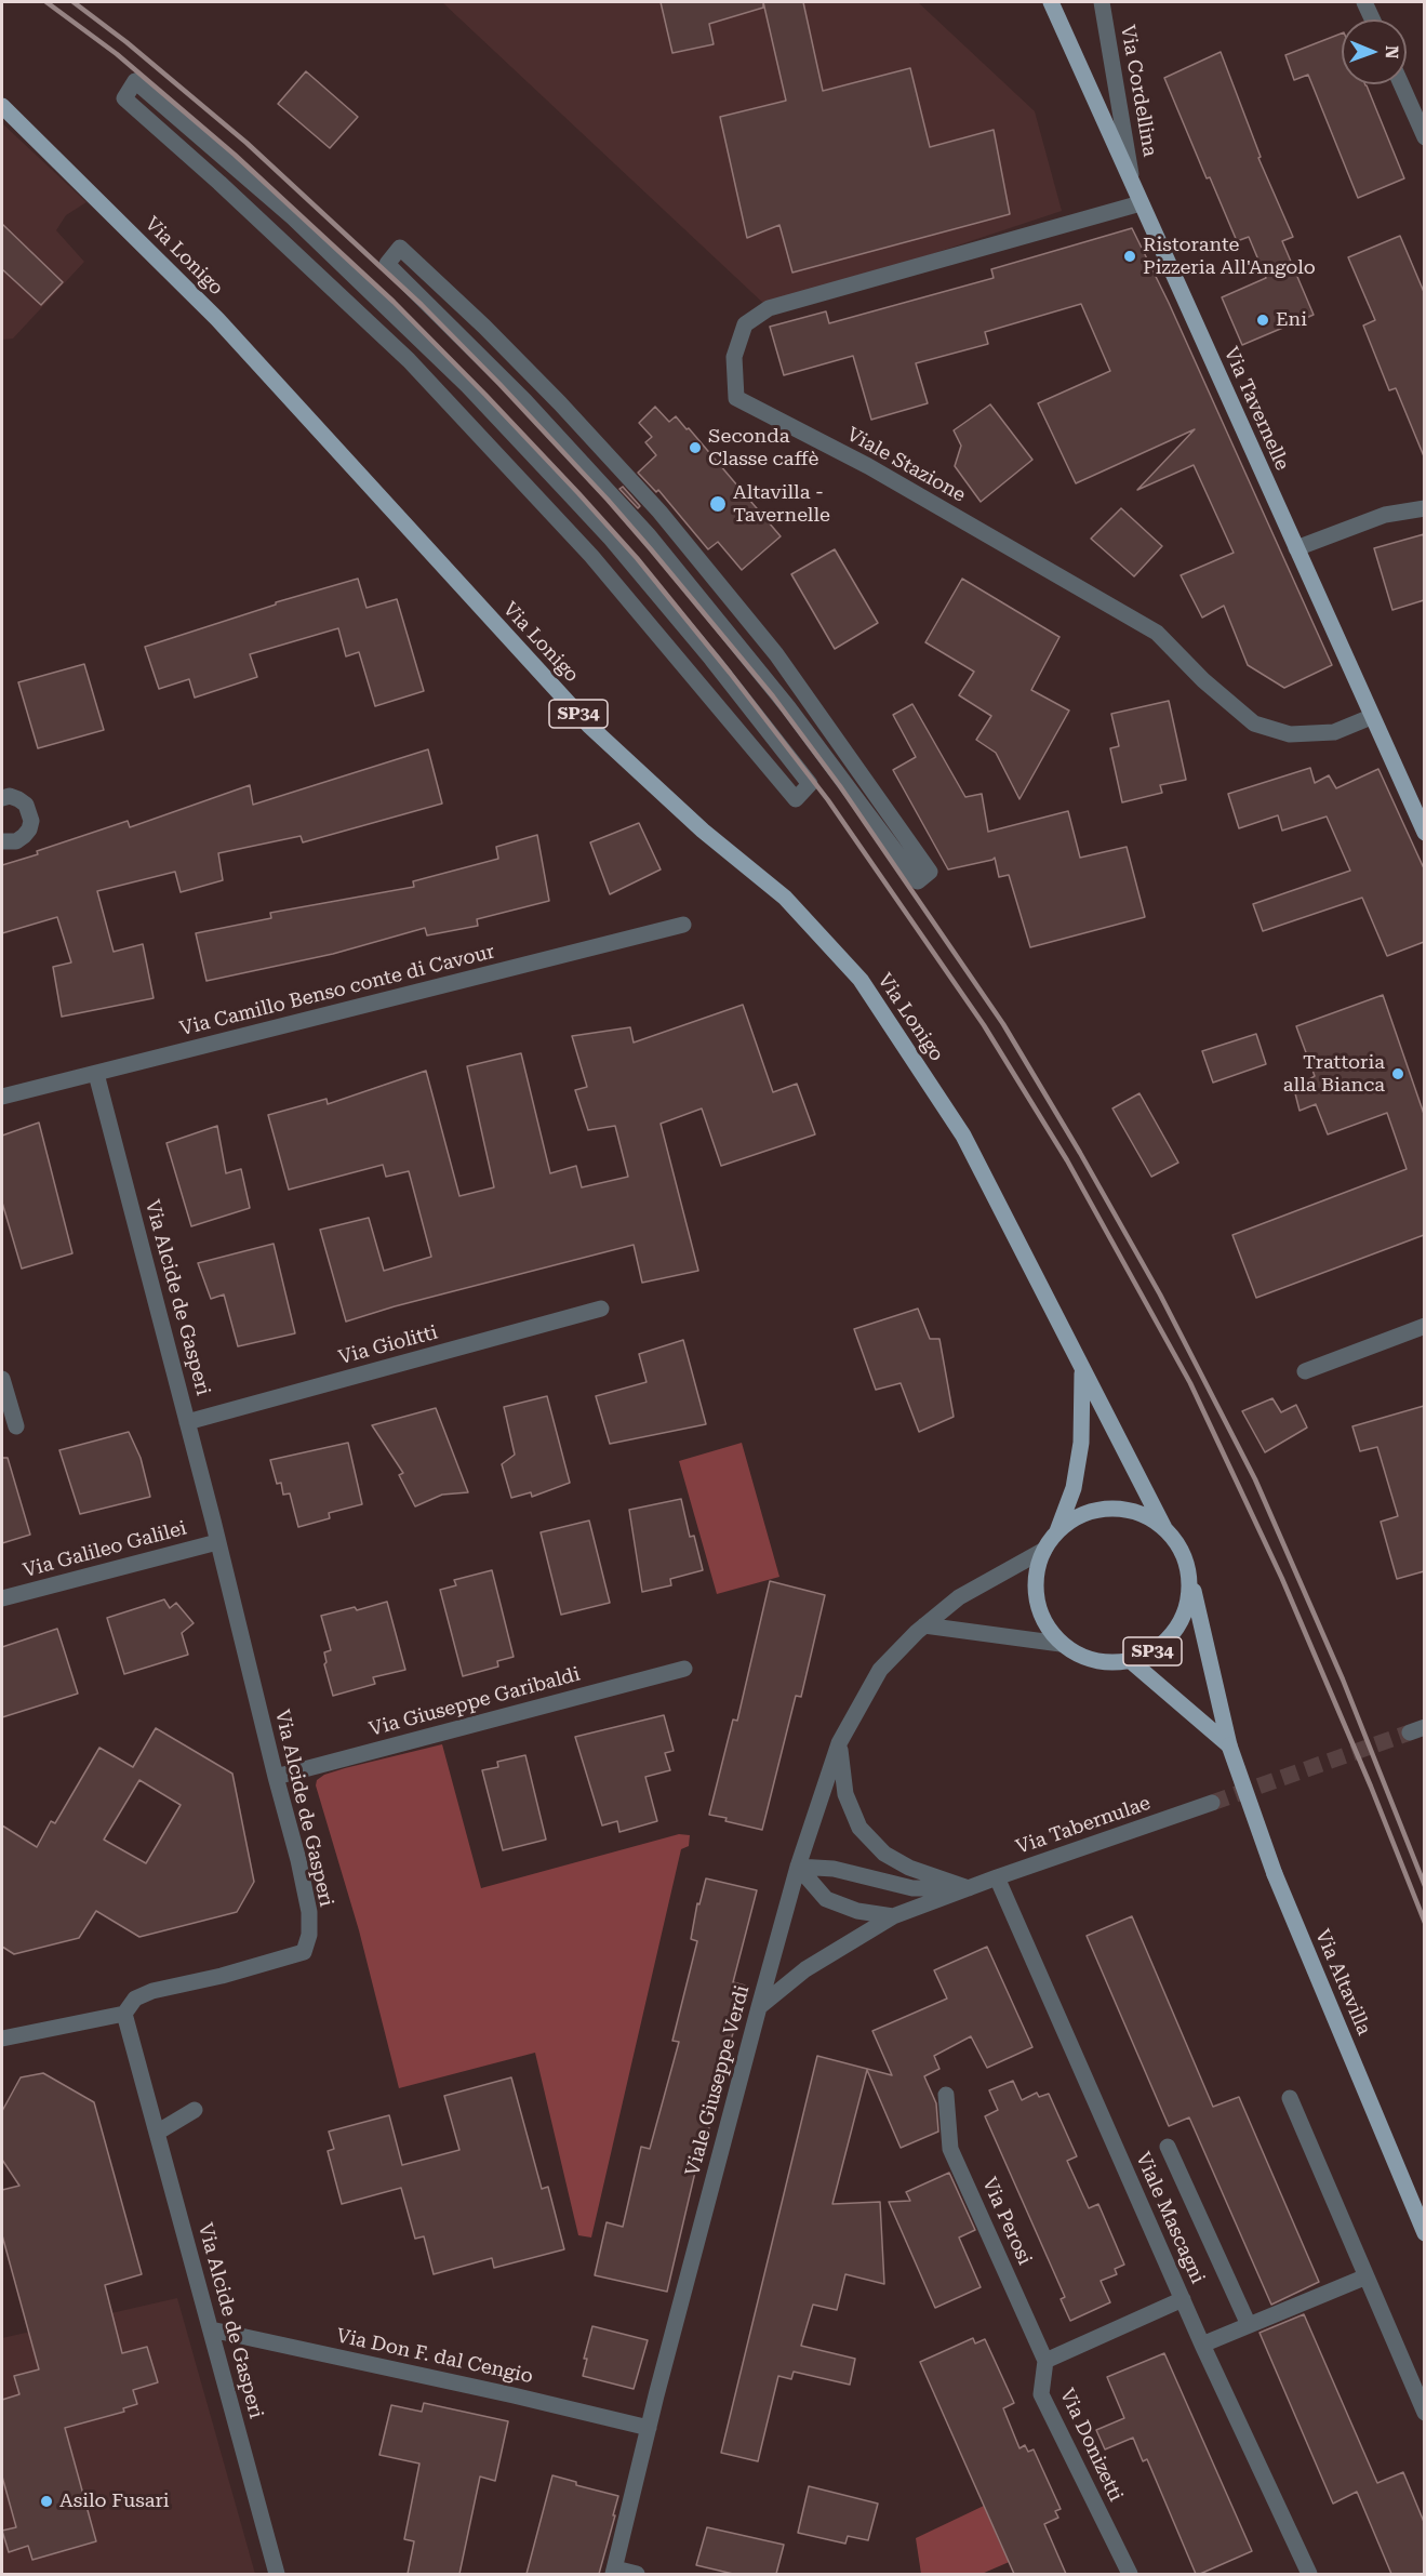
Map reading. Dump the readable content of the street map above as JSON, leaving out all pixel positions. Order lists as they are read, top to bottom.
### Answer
{
  "streets": {
    "main road": [
      "Via Lonigo",
      "Via Tavernelle",
      "SP34",
      "Via Altavilla"
    ],
    "street": [
      "Via Cordellina",
      "Viale Stazione",
      "Via Camillo Benso conte di Cavour",
      "Via Alcide de Gasperi",
      "Via Giolitti",
      "Via Galileo Galilei",
      "Via Giuseppe Garibaldi",
      "Via Tabernulae",
      "Viale Giuseppe Verdi",
      "Viale Mascagni",
      "Via Perosi",
      "Via Don F. dal Cengio",
      "Via Donizetti"
    ]
  },
  "crossings": [
    ["Via Cordellina", "Via Tavernelle"],
    ["Via Lonigo", "SP34"],
    ["Via Lonigo", "Via Altavilla"],
    ["Via Lonigo", "Viale Giuseppe Verdi"],
    ["Via Tavernelle", "Viale Stazione"],
    ["SP34", "Via Altavilla"],
    ["SP34", "Viale Giuseppe Verdi"],
    ["Via Camillo Benso conte di Cavour", "Via Alcide de Gasperi"],
    ["Via Alcide de Gasperi", "Via Giolitti"],
    ["Via Alcide de Gasperi", "Via Galileo Galilei"],
    ["Via Alcide de Gasperi", "Via Giuseppe Garibaldi"],
    ["Via Alcide de Gasperi", "Via Don F. dal Cengio"],
    ["Via Tabernulae", "Viale Giuseppe Verdi"],
    ["Via Tabernulae", "Viale Mascagni"],
    ["Via Altavilla", "Viale Giuseppe Verdi"],
    ["Viale Giuseppe Verdi", "Via Don F. dal Cengio"],
    ["Via Perosi", "Via Donizetti"]
  ],
  "places": [
    "Ristorante Pizzeria All'Angolo",
    "Eni",
    "Seconda Classe caffè",
    "Altavilla - Tavernelle",
    "Trattoria alla Bianca",
    "Asilo Fusari"
  ],
  "north": "right"
}
